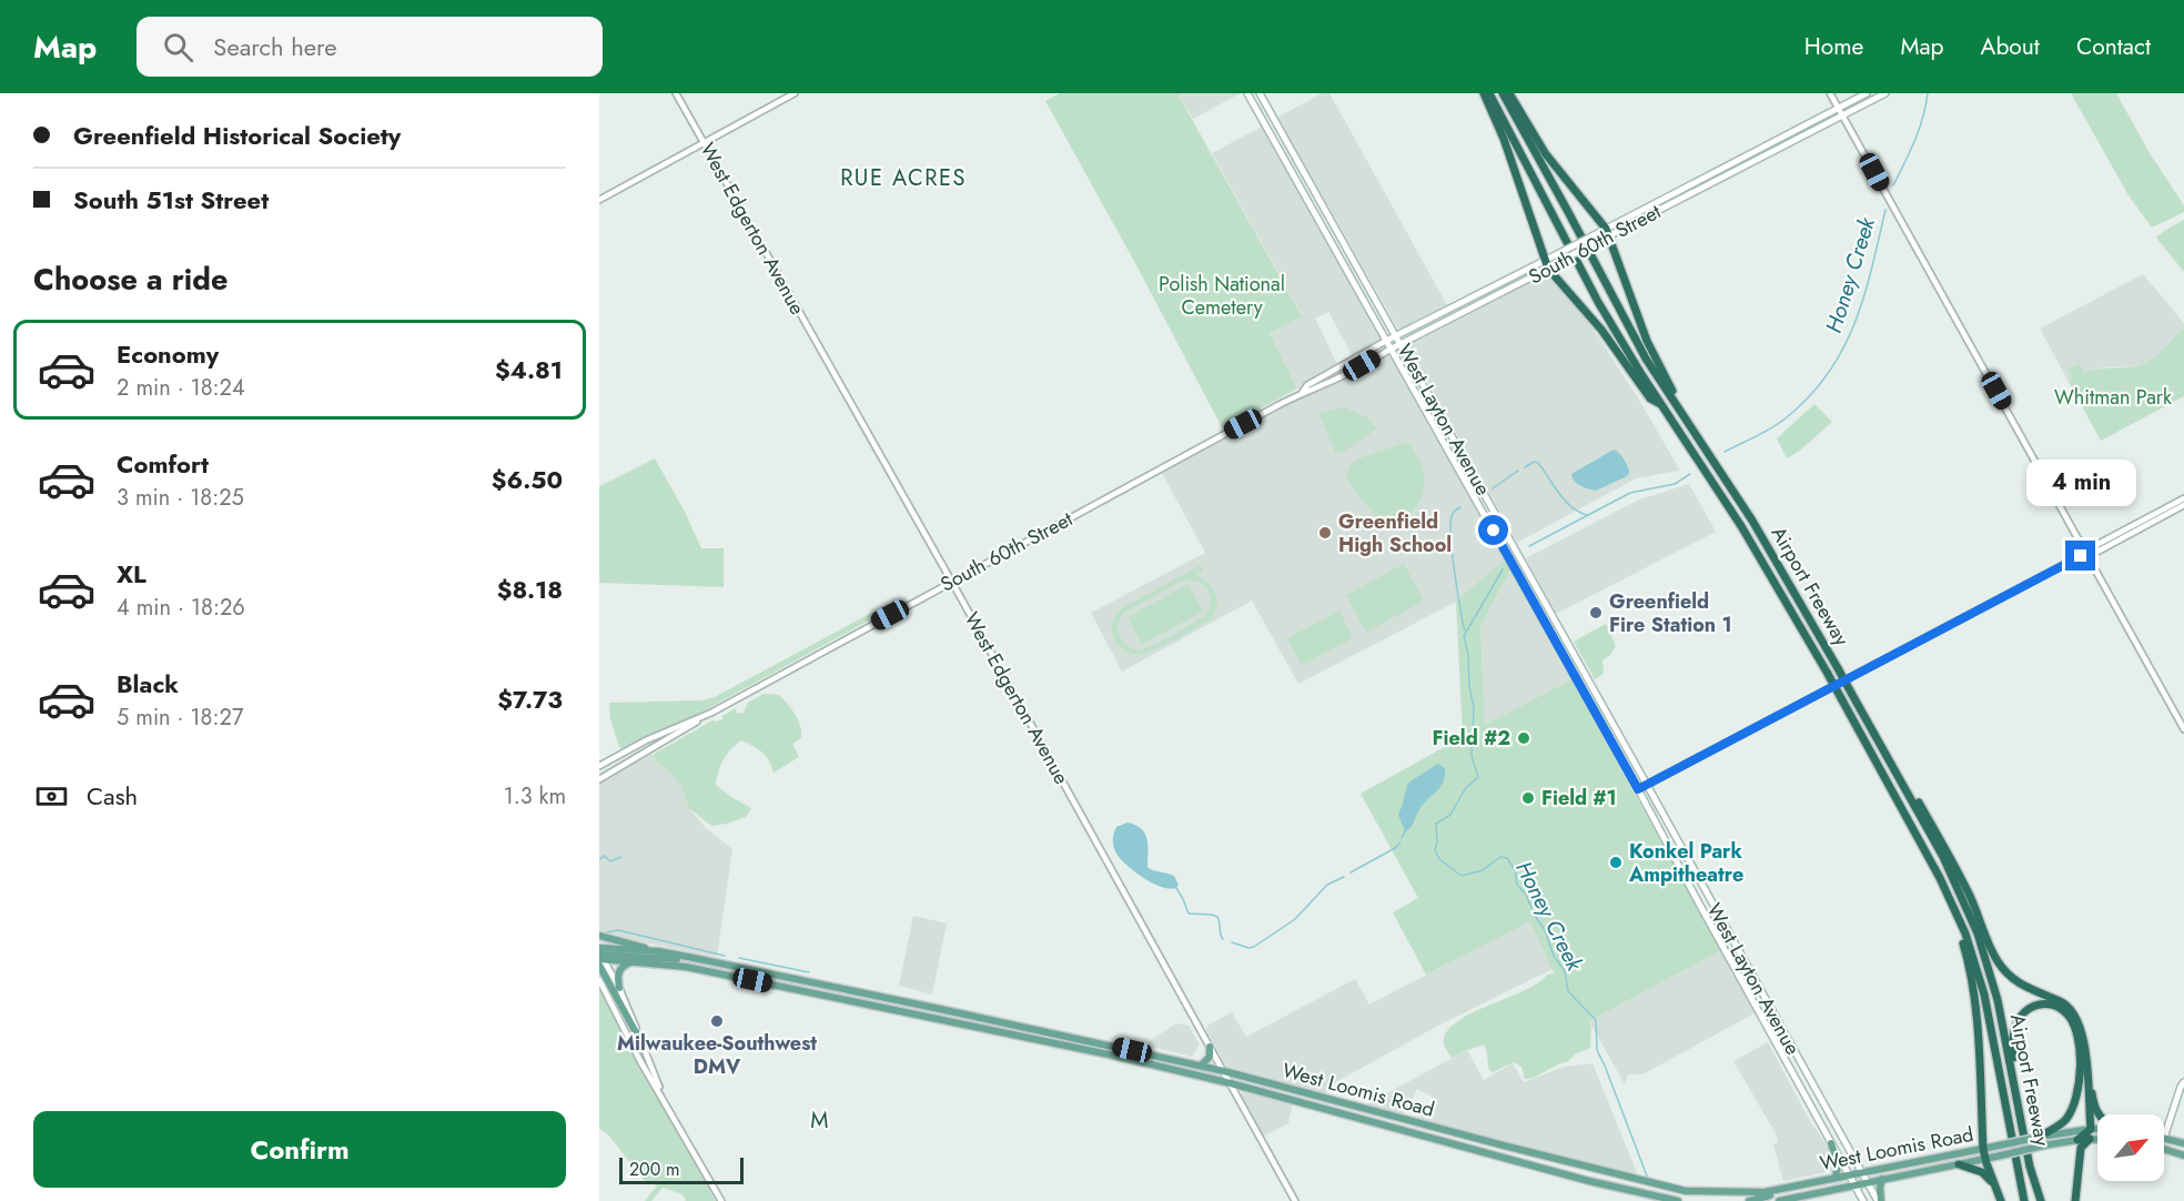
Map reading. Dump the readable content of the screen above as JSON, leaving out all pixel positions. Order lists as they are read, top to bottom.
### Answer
{
  "streets": {
    "highway": ["Airport Freeway"],
    "main road": ["South 60th Street", "West Layton Avenue", "West Loomis Road"],
    "street": ["West Edgerton Avenue"]
  },
  "crossings": [
    ["West Edgerton Avenue", "South 60th Street"],
    ["West Edgerton Avenue", "West Loomis Road"],
    ["South 60th Street", "West Layton Avenue"],
    ["West Layton Avenue", "West Loomis Road"]
  ],
  "districts": ["RUE ACRES", "M"],
  "water": ["Honey Creek"],
  "parks": ["Polish National Cemetery", "Whitman Park"],
  "places": [
    "Greenfield High School",
    "Greenfield Fire Station 1",
    "Field #2",
    "Field #1",
    "Konkel Park Ampitheatre",
    "Milwaukee-Southwest DMV"
  ],
  "scale_bar": "200 m",
  "north": "top right",
  "page": {
    "header": "Map",
    "search": "Search here",
    "nav": [
      "Home",
      "Map",
      "About",
      "Contact"
    ],
    "banner": ["Greenfield Historical Society", "South 51st Street"],
    "heading": "Choose a ride",
    "list": [
      {
        "name": "Economy",
        "note": "2 min · 18:24",
        "value": "$4.81"
      },
      {
        "name": "Comfort",
        "note": "3 min · 18:25",
        "value": "$6.50"
      },
      {
        "name": "XL",
        "note": "4 min · 18:26",
        "value": "$8.18"
      },
      {
        "name": "Black",
        "note": "5 min · 18:27",
        "value": "$7.73"
      }
    ],
    "bubble": "4 min",
    "pay": ["Cash", "1.3 km"],
    "buttons": "Confirm",
    "scale": "200 m"
  }
}
